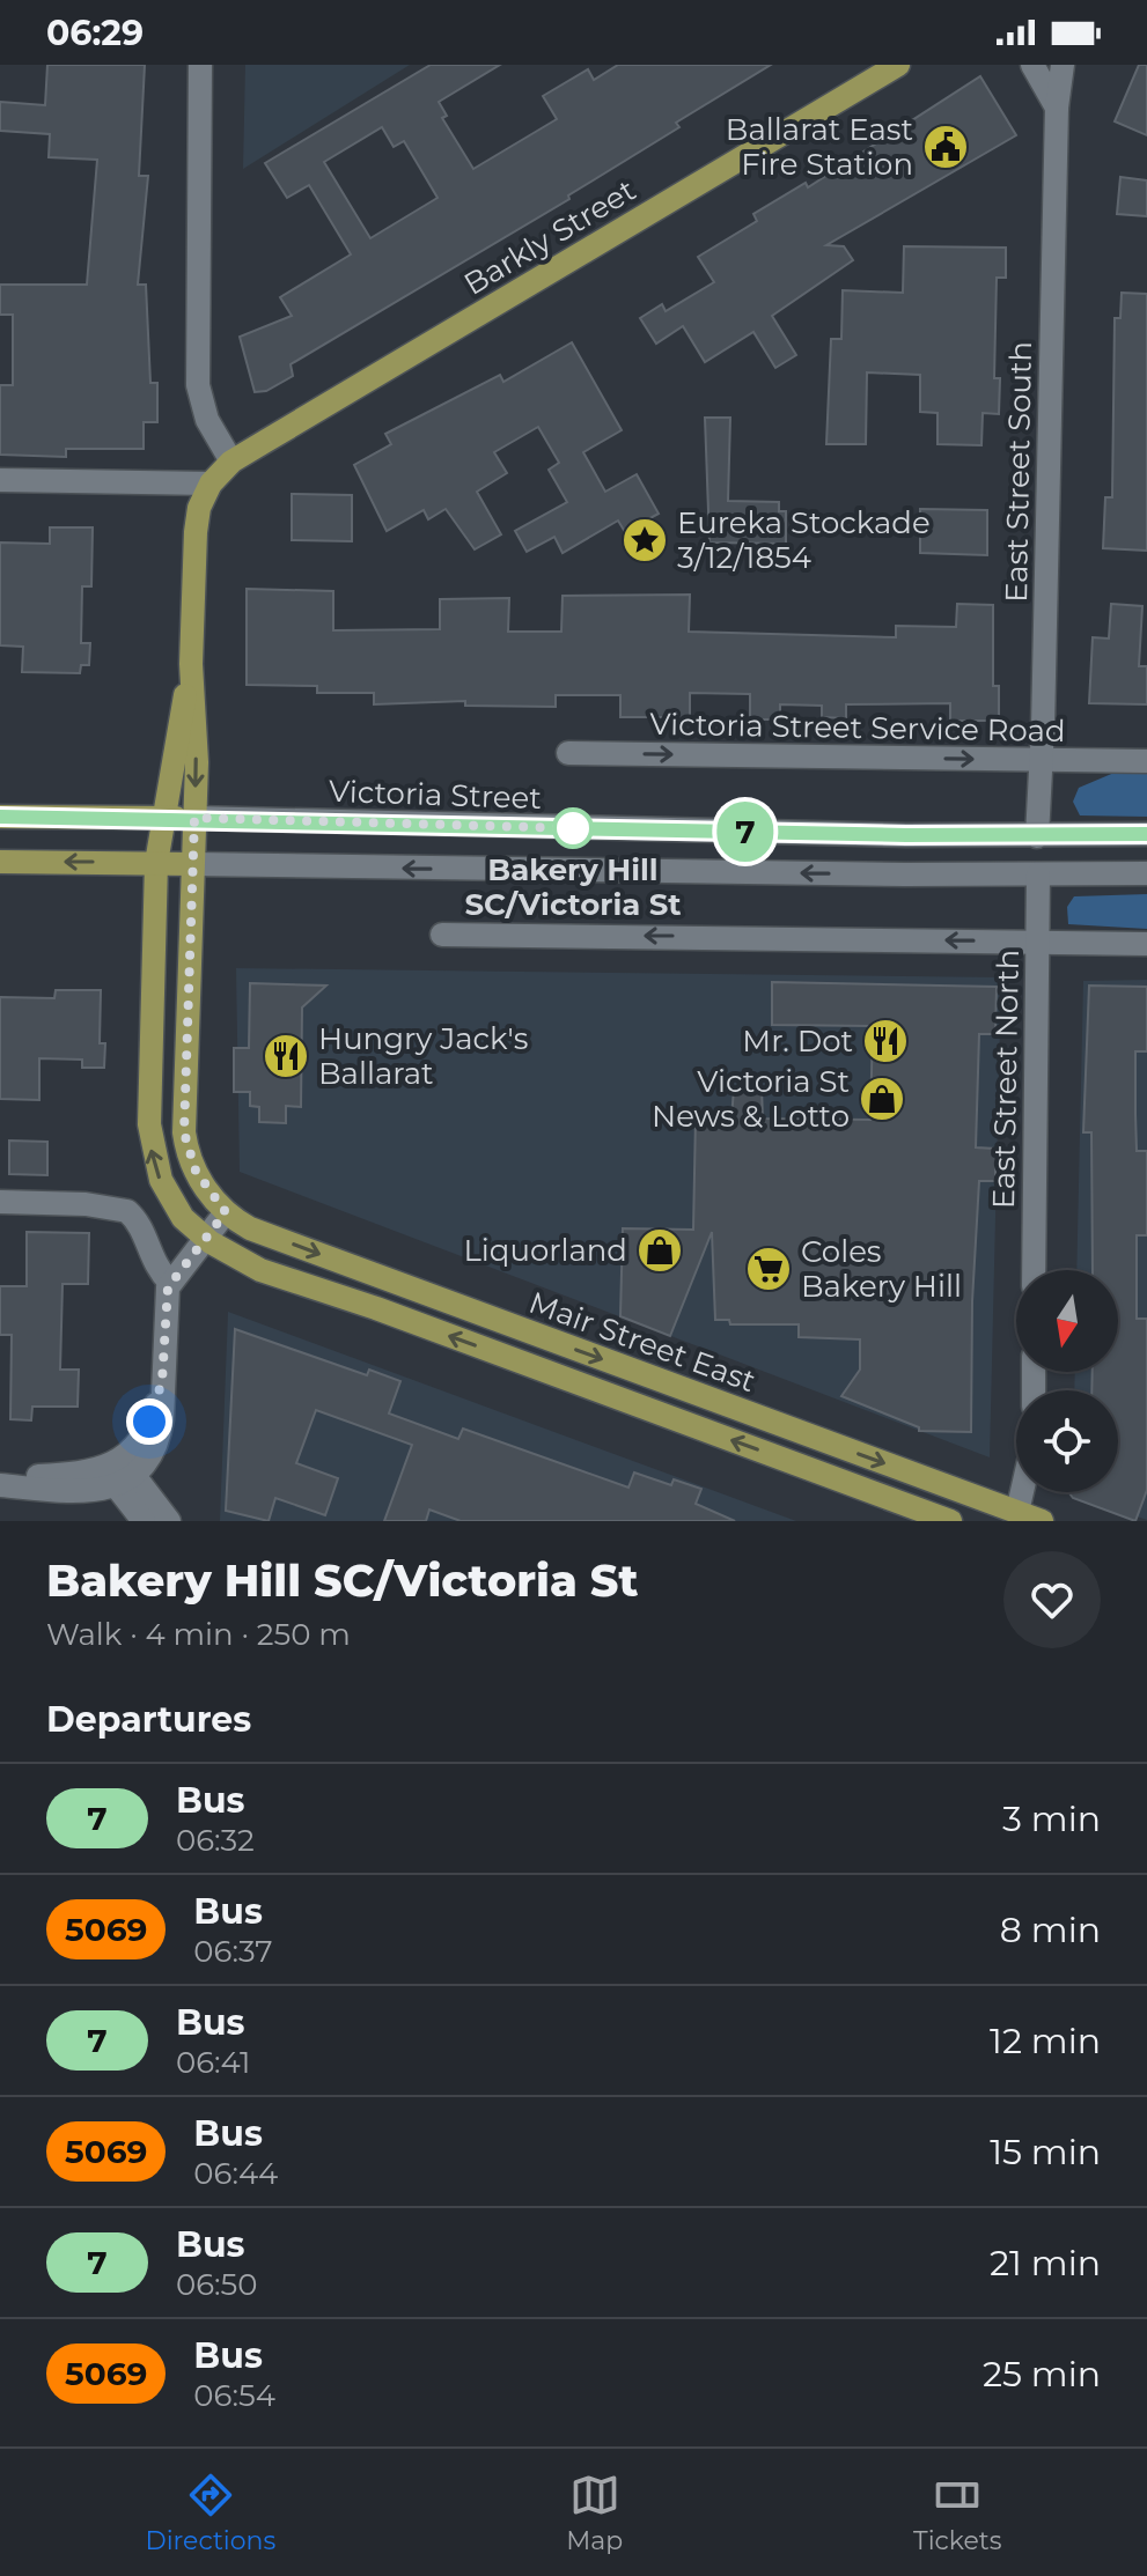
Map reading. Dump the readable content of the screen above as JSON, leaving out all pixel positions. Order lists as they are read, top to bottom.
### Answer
{
  "streets": {
    "main road": ["Barkly Street", "Victoria Street", "Mair Street East"],
    "street": ["East Street South", "Victoria Street Service Road", "East Street North"]
  },
  "crossings": [
    ["East Street South", "Victoria Street Service Road"],
    ["East Street South", "Victoria Street"],
    ["Victoria Street", "Mair Street East"]
  ],
  "places": {
    "public building": ["Ballarat East Fire Station"],
    "place": ["Eureka Stockade 3/12/1854"],
    "other": ["Bakery Hill SC/Victoria St"],
    "restaurant": ["Mr. Dot", "Hungry Jack's Ballarat"],
    "shop": ["Victoria St News & Lotto", "Liquorland"],
    "supermarket": ["Coles Bakery Hill"]
  },
  "lines": ["bus line 7"],
  "north": "bottom",
  "page": {
    "status": "06:29",
    "on_map": "7",
    "heading": [
      ["Bakery Hill SC/Victoria St", "Walk · 4 min · 250 m"],
      "Departures"
    ],
    "list": [
      {
        "mark": "7",
        "name": "Bus",
        "note": "06:32",
        "value": "3 min"
      },
      {
        "mark": "5069",
        "name": "Bus",
        "note": "06:37",
        "value": "8 min"
      },
      {
        "mark": "7",
        "name": "Bus",
        "note": "06:41",
        "value": "12 min"
      },
      {
        "mark": "5069",
        "name": "Bus",
        "note": "06:44",
        "value": "15 min"
      },
      {
        "mark": "7",
        "name": "Bus",
        "note": "06:50",
        "value": "21 min"
      },
      {
        "mark": "5069",
        "name": "Bus",
        "note": "06:54",
        "value": "25 min"
      }
    ],
    "tabs": ["Directions", "Map", "Tickets"]
  }
}
